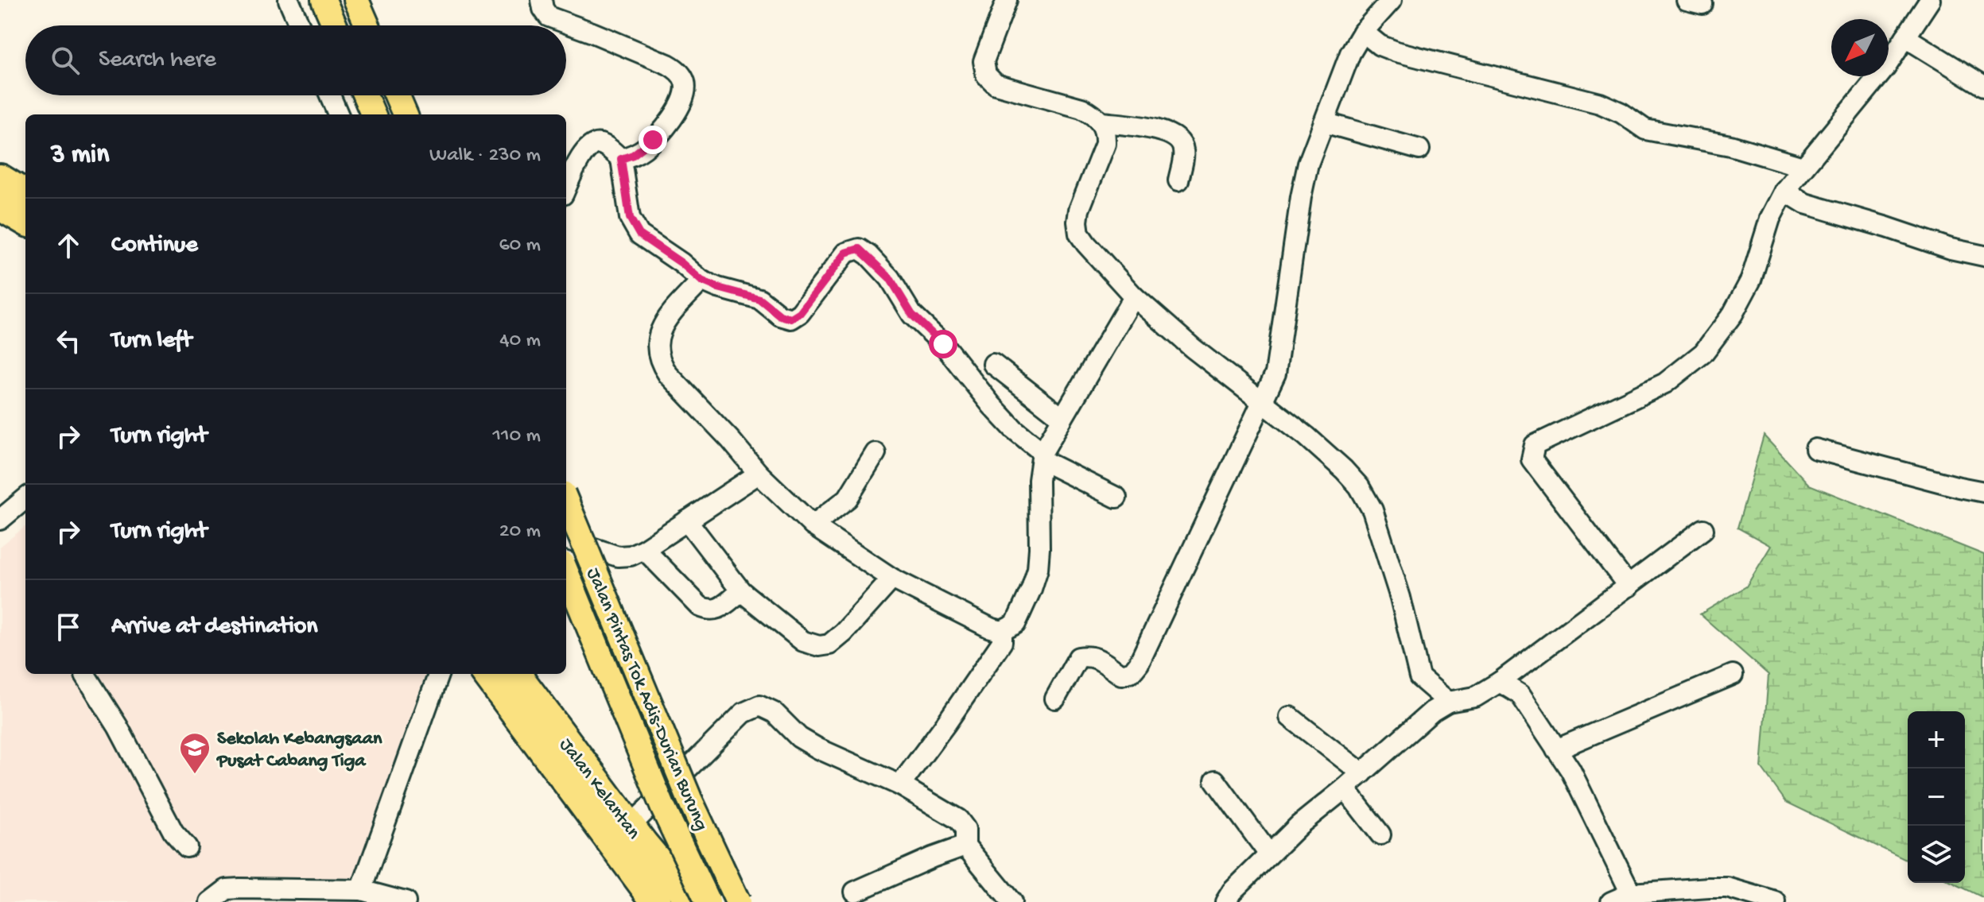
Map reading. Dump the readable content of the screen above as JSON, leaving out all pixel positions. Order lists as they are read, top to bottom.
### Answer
{
  "streets": {
    "highway": ["Jalan Kelantan"],
    "main road": ["Jalan Pintas Tok Adis-Durian Burung"]
  },
  "places": {
    "school or university": ["Sekolah Kebangsaan Pusat Cabang Tiga"]
  },
  "north": "bottom left",
  "page": {
    "search": "Search here",
    "heading": ["3 min", "Walk · 230 m"],
    "list": [
      ["Continue", "60 m"],
      ["Turn left", "40 m"],
      ["Turn right", "110 m"],
      ["Turn right", "20 m"],
      "Arrive at destination"
    ],
    "map_buttons": ["+", "−"]
  }
}
